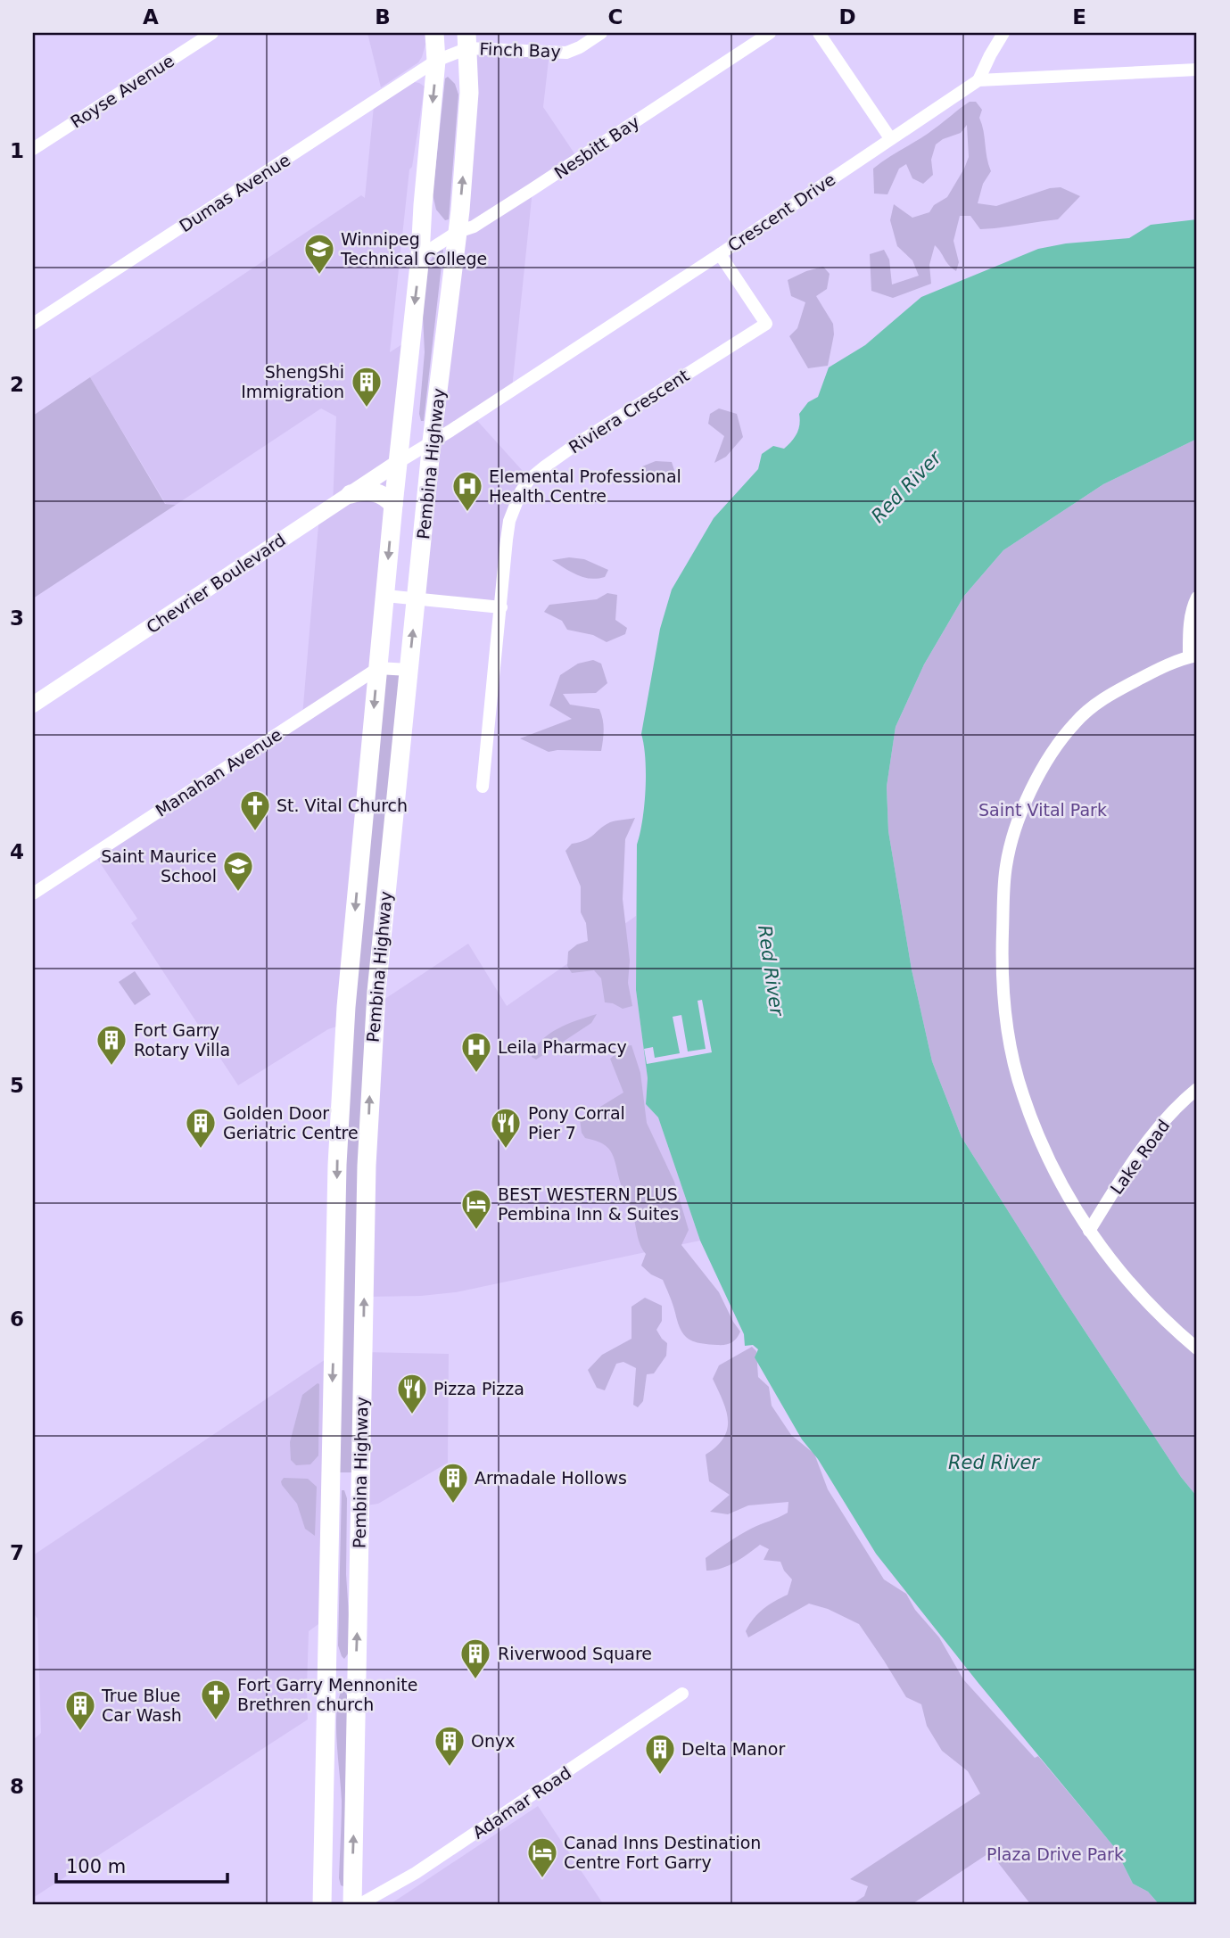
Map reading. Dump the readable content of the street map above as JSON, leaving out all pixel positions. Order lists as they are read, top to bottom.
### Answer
{
  "streets": {
    "main road": ["Pembina Highway"],
    "street": [
      "Finch Bay",
      "Royse Avenue",
      "Nesbitt Bay",
      "Dumas Avenue",
      "Crescent Drive",
      "Riviera Crescent",
      "Chevrier Boulevard",
      "Manahan Avenue",
      "Lake Road",
      "Adamar Road"
    ]
  },
  "crossings": [
    ["Finch Bay", "Dumas Avenue"],
    ["Finch Bay", "Pembina Highway"],
    ["Nesbitt Bay", "Pembina Highway"],
    ["Dumas Avenue", "Pembina Highway"],
    ["Crescent Drive", "Riviera Crescent"],
    ["Crescent Drive", "Pembina Highway"],
    ["Crescent Drive", "Chevrier Boulevard"],
    ["Pembina Highway", "Chevrier Boulevard"],
    ["Pembina Highway", "Manahan Avenue"]
  ],
  "water": ["Red River"],
  "parks": ["Saint Vital Park", "Plaza Drive Park"],
  "places": {
    "school or university": ["Winnipeg Technical College", "Saint Maurice School"],
    "building": [
      "ShengShi Immigration",
      "Fort Garry Rotary Villa",
      "Golden Door Geriatric Centre",
      "Armadale Hollows",
      "Riverwood Square",
      "True Blue Car Wash",
      "Onyx",
      "Delta Manor"
    ],
    "hospital": ["Elemental Professional Health Centre", "Leila Pharmacy"],
    "church": ["St. Vital Church", "Fort Garry Mennonite Brethren church"],
    "restaurant": ["Pony Corral Pier 7", "Pizza Pizza"],
    "hotel": ["BEST WESTERN PLUS Pembina Inn & Suites", "Canad Inns Destination Centre Fort Garry"]
  },
  "scale_bar": "100 m",
  "grid": {
    "columns": [
      "A",
      "B",
      "C",
      "D",
      "E"
    ],
    "rows": [
      "1",
      "2",
      "3",
      "4",
      "5",
      "6",
      "7",
      "8"
    ]
  }
}
